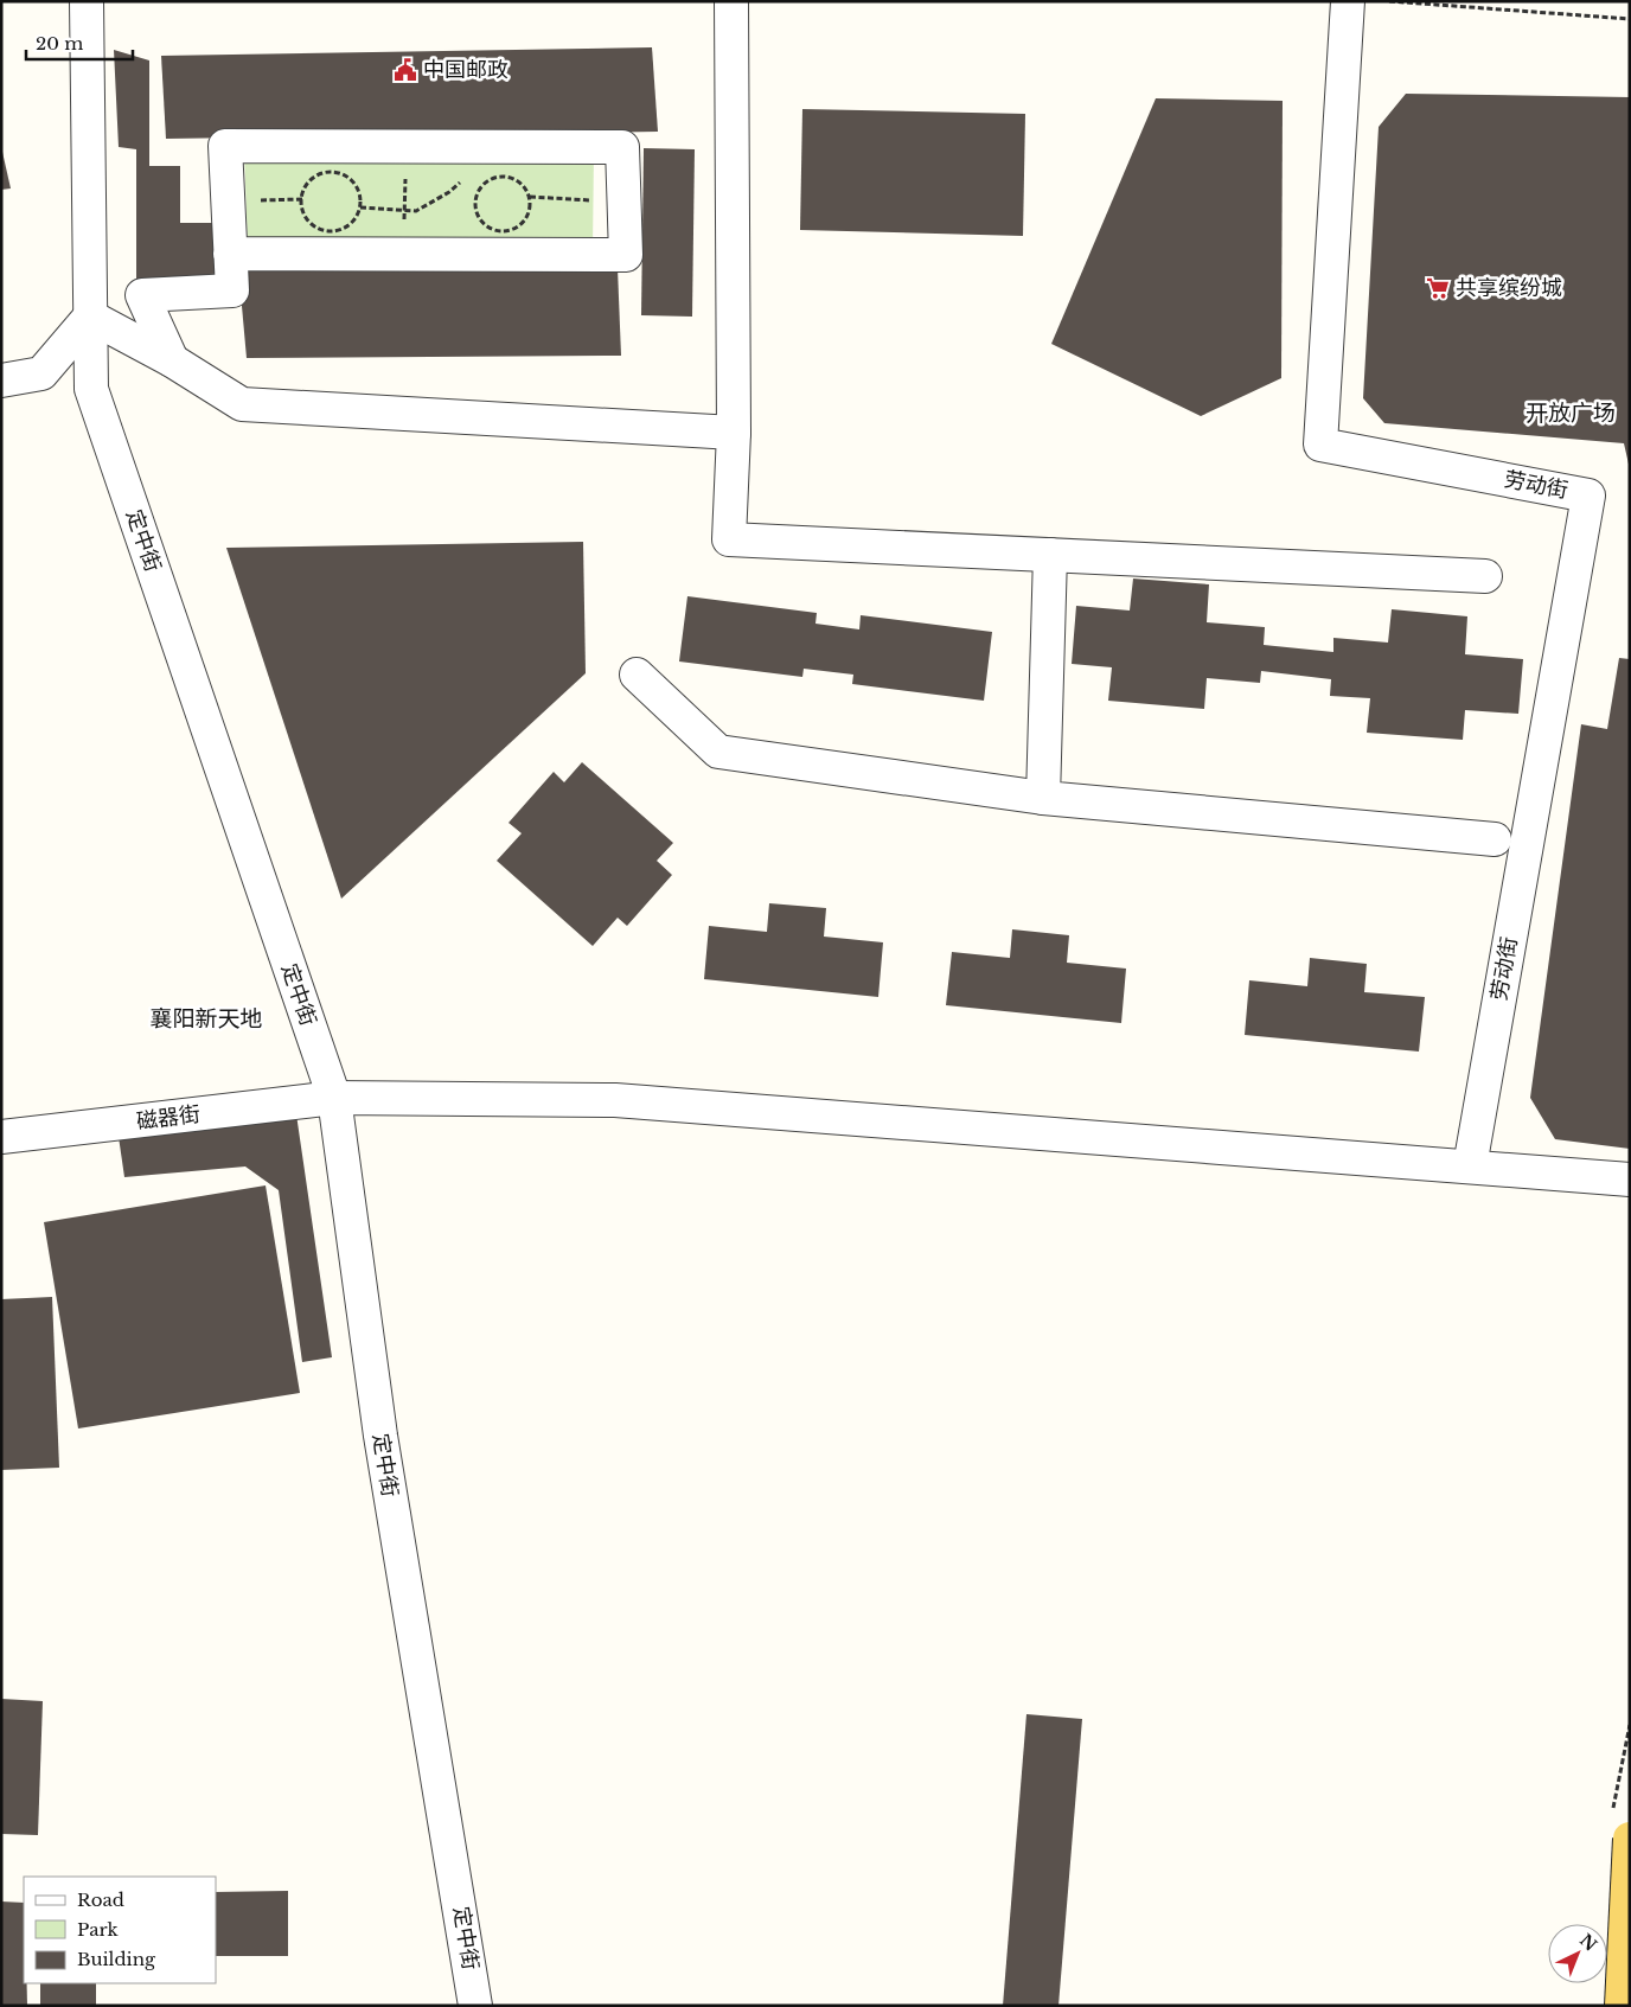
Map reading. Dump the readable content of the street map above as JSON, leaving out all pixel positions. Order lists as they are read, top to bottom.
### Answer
{
  "streets": {
    "street": ["劳动街", "定中街", "磁器街"]
  },
  "crossings": [
    ["劳动街", "磁器街"],
    ["定中街", "磁器街"]
  ],
  "districts": ["开放广场", "襄阳新天地"],
  "places": {
    "public building": ["中国邮政"],
    "supermarket": ["共享缤纷城"]
  },
  "legend": ["Road", "Park", "Building"],
  "scale_bar": "20 m",
  "north": "top right"
}
